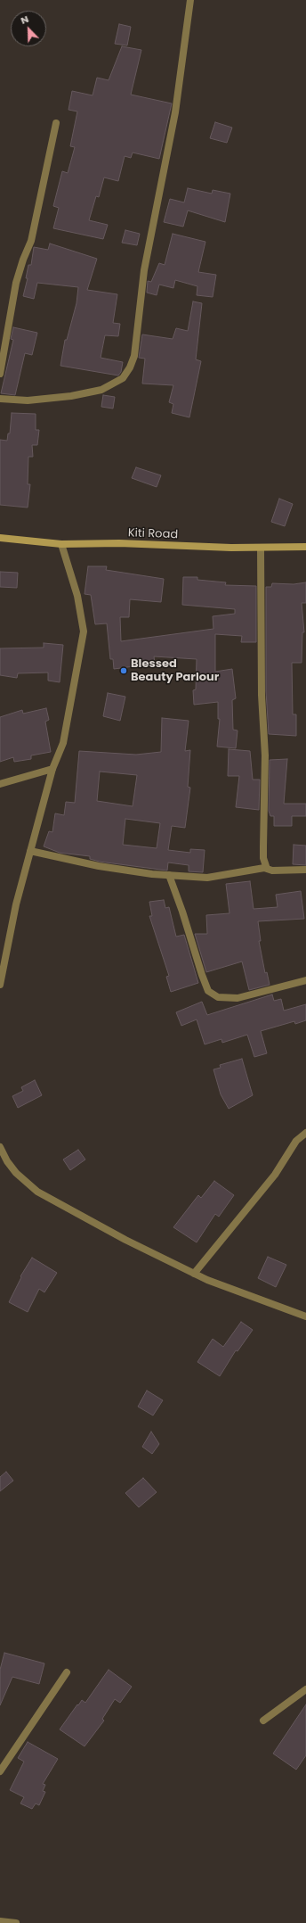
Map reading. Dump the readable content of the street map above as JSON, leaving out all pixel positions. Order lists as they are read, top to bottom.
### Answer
{
  "streets": {
    "street": ["Kiti Road"]
  },
  "places": ["Blessed Beauty Parlour"],
  "north": "top left"
}
